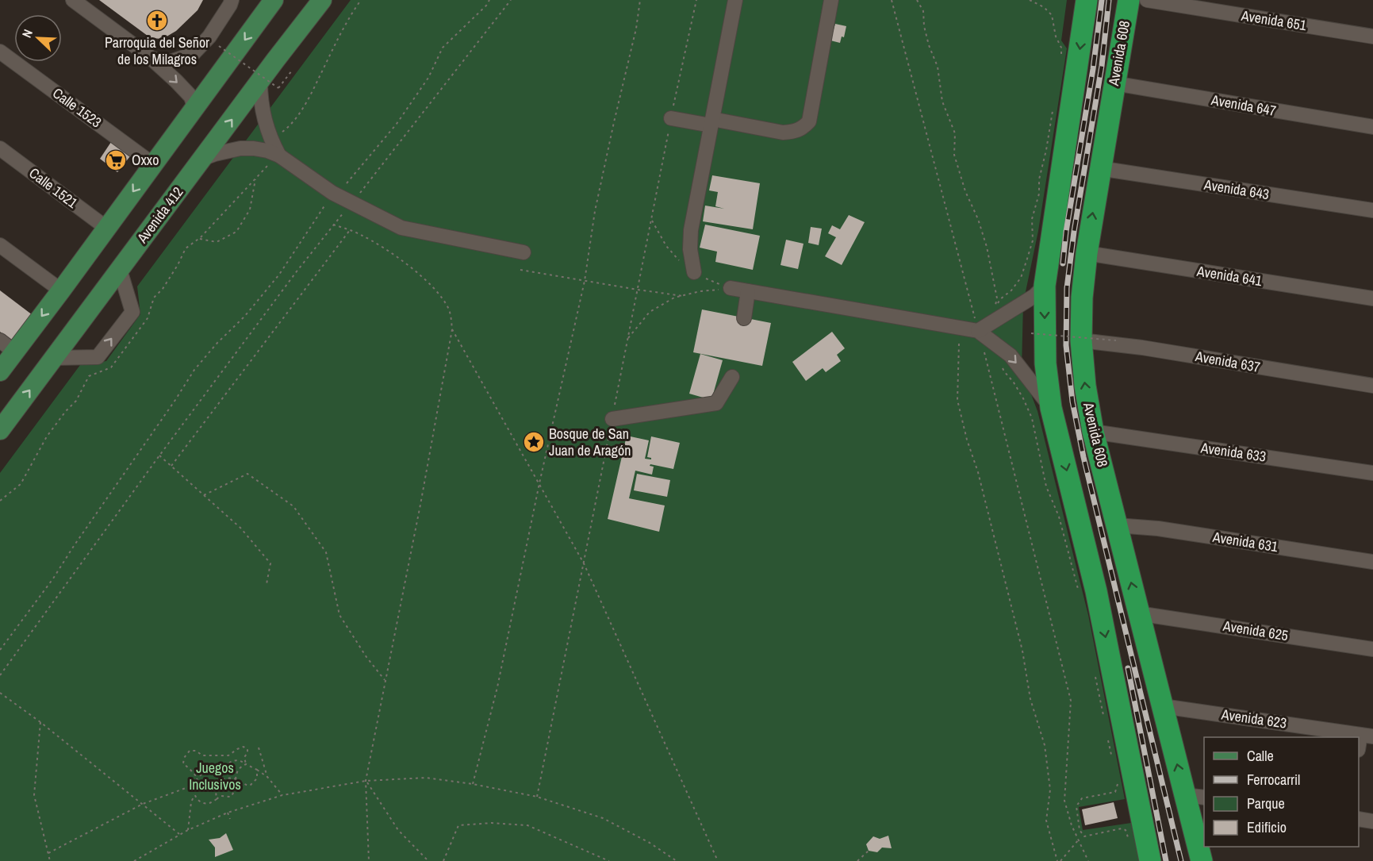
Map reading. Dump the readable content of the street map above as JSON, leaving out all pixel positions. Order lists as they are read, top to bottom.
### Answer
{
  "streets": {
    "highway": ["Avenida 608"],
    "main road": ["Avenida 412"],
    "street": [
      "Avenida 651",
      "Avenida 647",
      "Calle 1523",
      "Calle 1521",
      "Avenida 643",
      "Avenida 641",
      "Avenida 637",
      "Avenida 633",
      "Avenida 631",
      "Avenida 625",
      "Avenida 623"
    ]
  },
  "crossings": [
    ["Avenida 608", "Avenida 647"],
    ["Avenida 608", "Avenida 643"],
    ["Avenida 608", "Avenida 641"],
    ["Avenida 608", "Avenida 637"],
    ["Avenida 608", "Avenida 633"],
    ["Avenida 608", "Avenida 631"],
    ["Avenida 608", "Avenida 625"],
    ["Avenida 608", "Avenida 623"]
  ],
  "parks": ["Juegos Inclusivos"],
  "places": {
    "church": ["Parroquia del Señor de los Milagros"],
    "supermarket": ["Oxxo"],
    "place": ["Bosque de San Juan de Aragón"]
  },
  "legend": [
    "Calle",
    "Ferrocarril",
    "Parque",
    "Edificio"
  ],
  "north": "top left"
}
